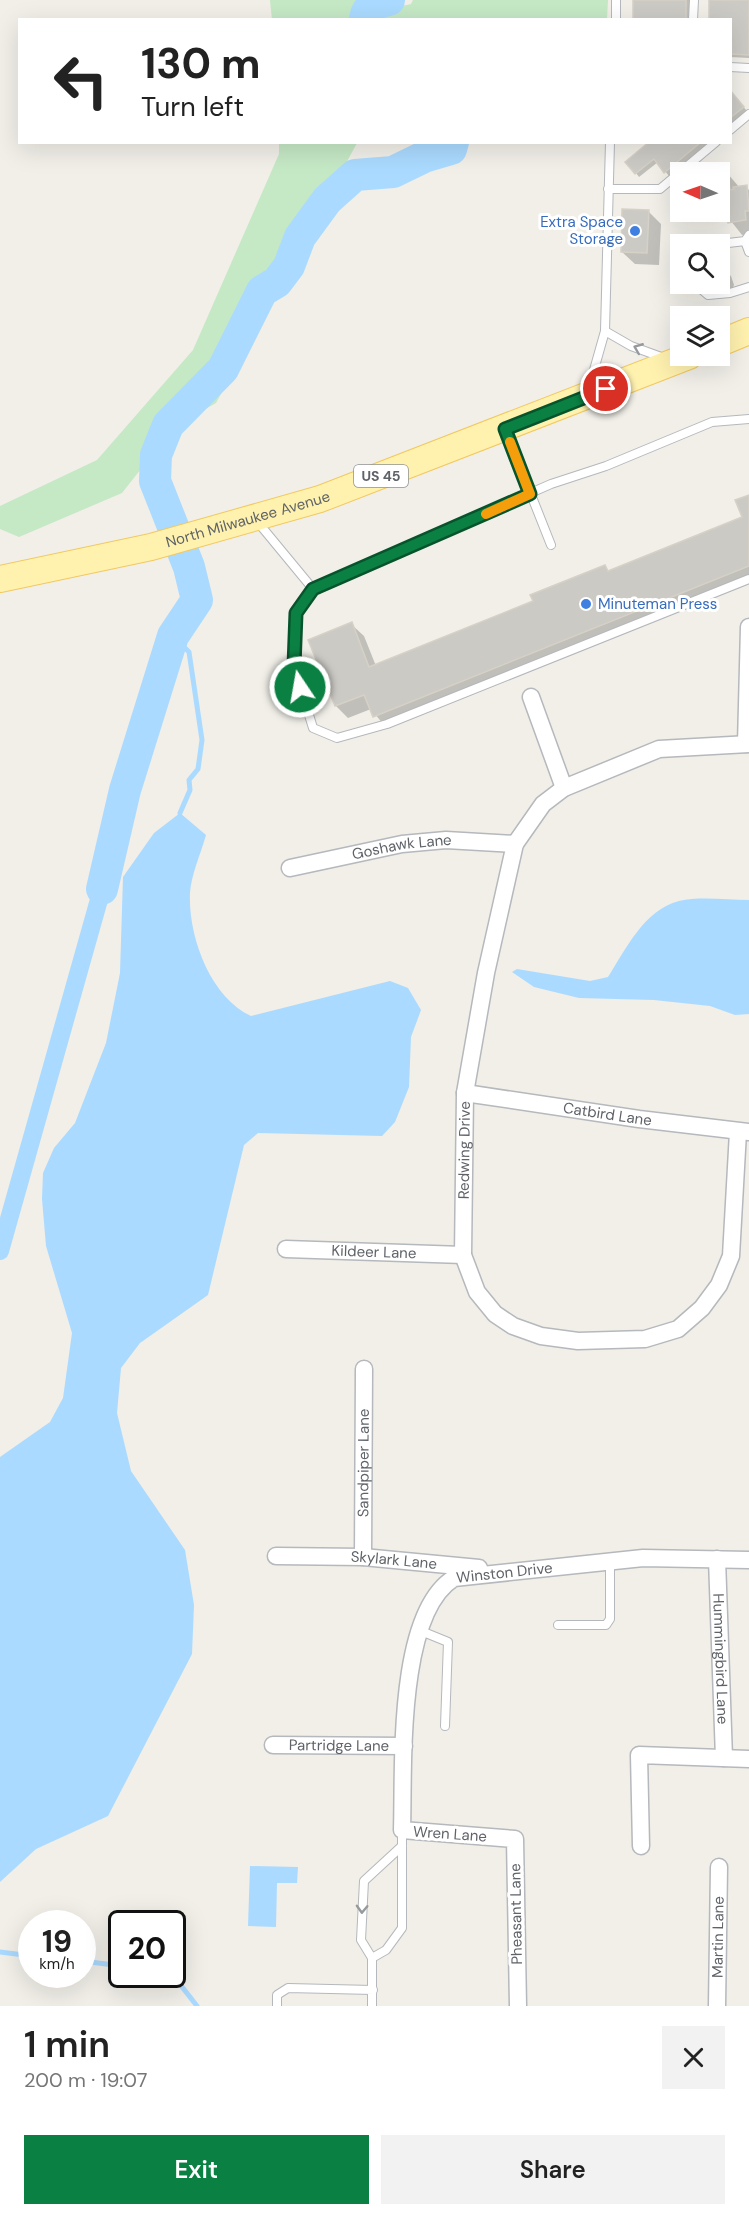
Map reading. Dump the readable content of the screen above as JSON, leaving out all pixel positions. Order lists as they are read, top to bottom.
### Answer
{
  "streets": {
    "main road": ["US 45", "North Milwaukee Avenue"],
    "street": [
      "Goshawk Lane",
      "Catbird Lane",
      "Redwing Drive",
      "Kildeer Lane",
      "Sandpiper Lane",
      "Skylark Lane",
      "Winston Drive",
      "Hummingbird Lane",
      "Partridge Lane",
      "Wren Lane",
      "Pheasant Lane",
      "Martin Lane"
    ]
  },
  "crossings": [
    ["Goshawk Lane", "Redwing Drive"],
    ["Catbird Lane", "Redwing Drive"],
    ["Redwing Drive", "Kildeer Lane"],
    ["Sandpiper Lane", "Skylark Lane"],
    ["Skylark Lane", "Winston Drive"],
    ["Winston Drive", "Hummingbird Lane"],
    ["Winston Drive", "Partridge Lane"],
    ["Winston Drive", "Wren Lane"],
    ["Wren Lane", "Pheasant Lane"]
  ],
  "places": ["Extra Space Storage", "Minuteman Press"],
  "north": "left",
  "page": {
    "turn": ["130 m", "Turn left"],
    "speed": "19 km/h",
    "limit": "20",
    "heading": ["1 min", "200 m · 19:07"],
    "buttons": ["Exit", "Share"]
  }
}
